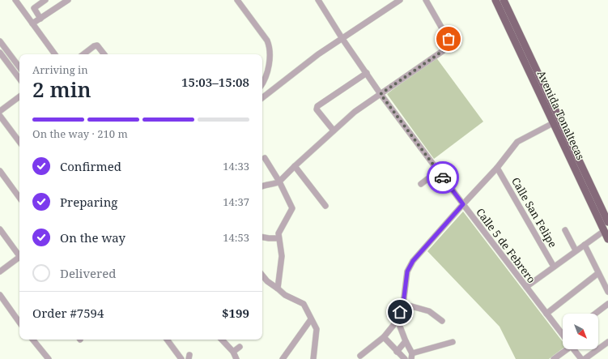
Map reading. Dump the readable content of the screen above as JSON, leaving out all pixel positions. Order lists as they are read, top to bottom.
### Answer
{
  "streets": {
    "main road": ["Avenida Tonaltecas"],
    "street": ["Calle San Felipe", "Calle 5 de Febrero"]
  },
  "north": "bottom right",
  "page": {
    "heading": ["2 min", "Arriving in", "15:03–15:08"],
    "panel": ["Order #7594", "$199"],
    "bar": "On the way · 210 m",
    "list": [
      ["Confirmed", "14:33"],
      ["Preparing", "14:37"],
      ["On the way", "14:53"],
      "Delivered"
    ]
  }
}
